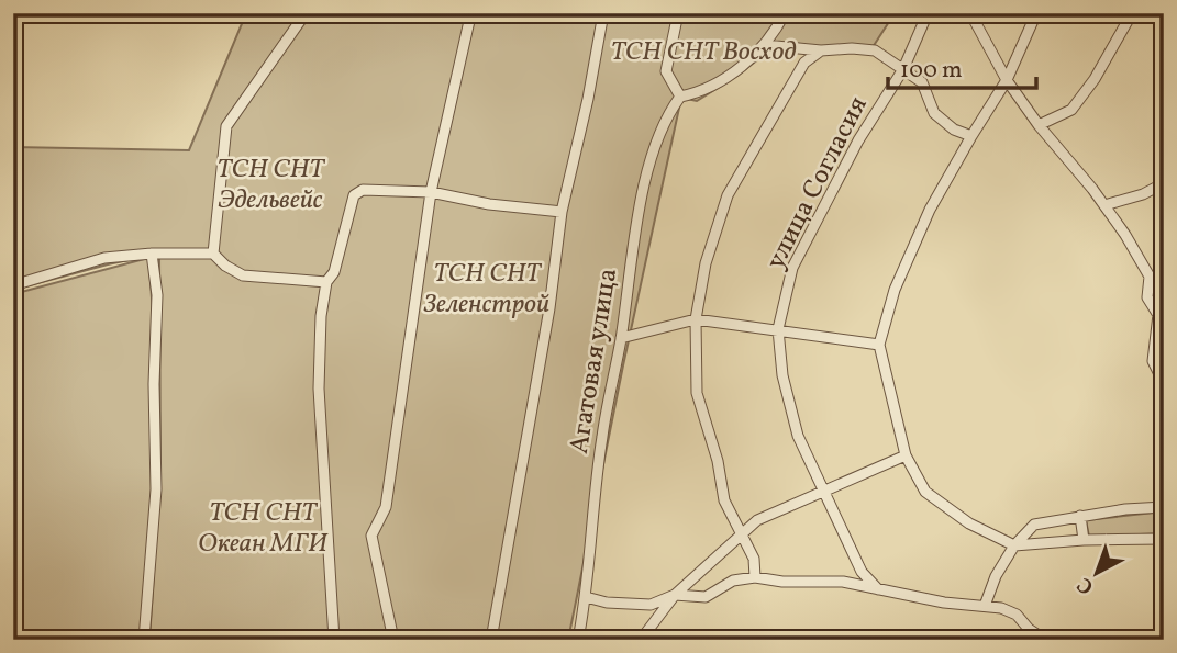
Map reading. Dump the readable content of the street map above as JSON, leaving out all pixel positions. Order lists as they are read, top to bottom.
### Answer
{
  "streets": {
    "street": ["улица Согласия", "Агатовая улица"]
  },
  "parks": [
    "ТСН СНТ Восход",
    "ТСН СНТ Эдельвейс",
    "ТСН СНТ Зеленстрой",
    "ТСН СНТ Океан МГИ"
  ],
  "scale_bar": "100 m",
  "north": "bottom left"
}
